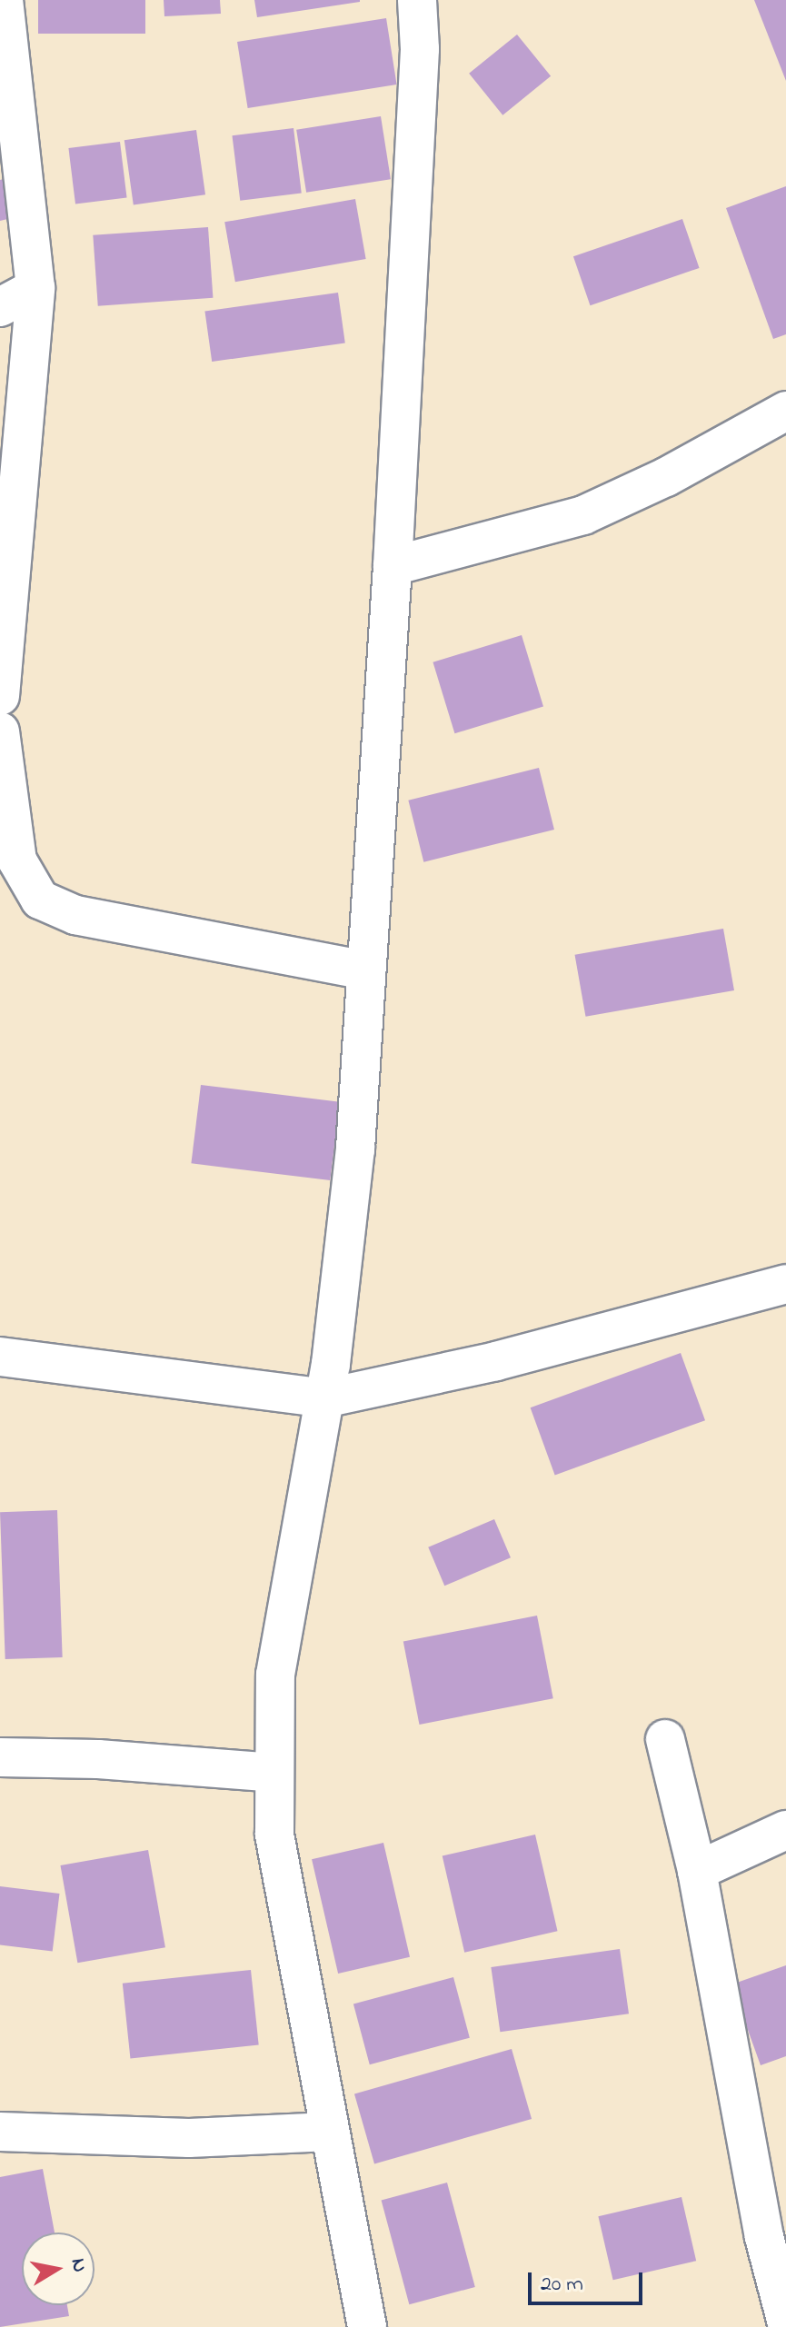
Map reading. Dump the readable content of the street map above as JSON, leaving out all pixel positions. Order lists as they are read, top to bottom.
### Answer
{
  "scale_bar": "20 m",
  "north": "right"
}
